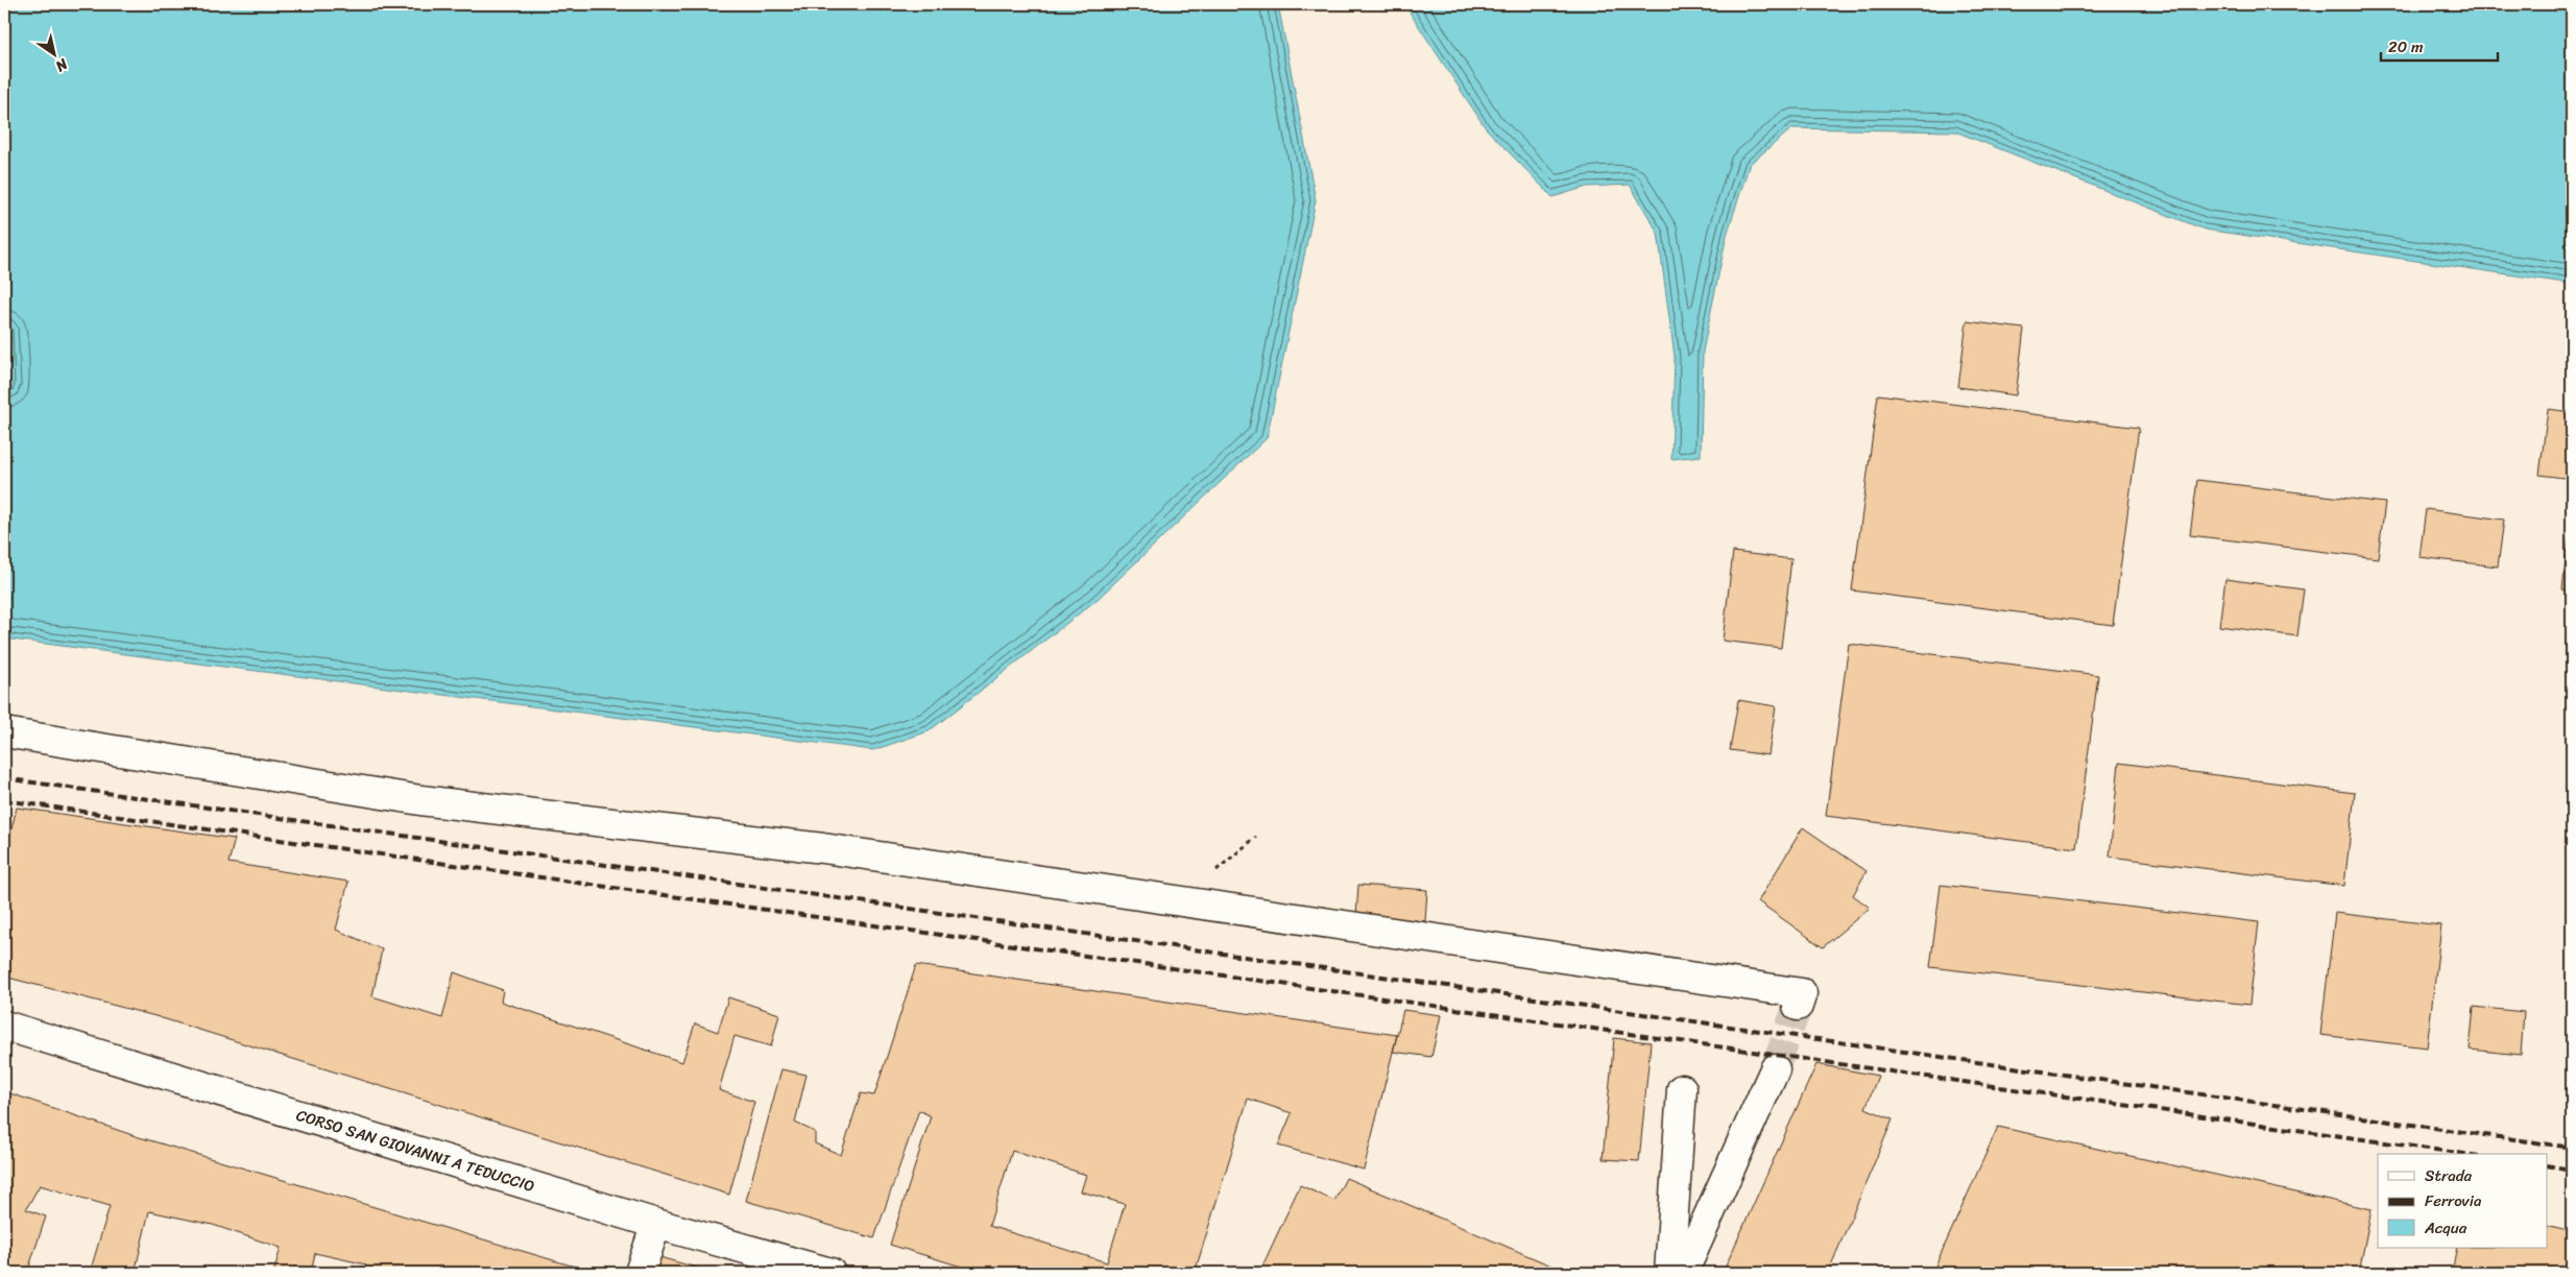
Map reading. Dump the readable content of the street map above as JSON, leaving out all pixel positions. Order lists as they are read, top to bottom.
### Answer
{
  "streets": {
    "street": ["CORSO SAN GIOVANNI A TEDUCCIO"]
  },
  "legend": ["Strada", "Ferrovia", "Acqua"],
  "scale_bar": "20 m",
  "north": "bottom right"
}
